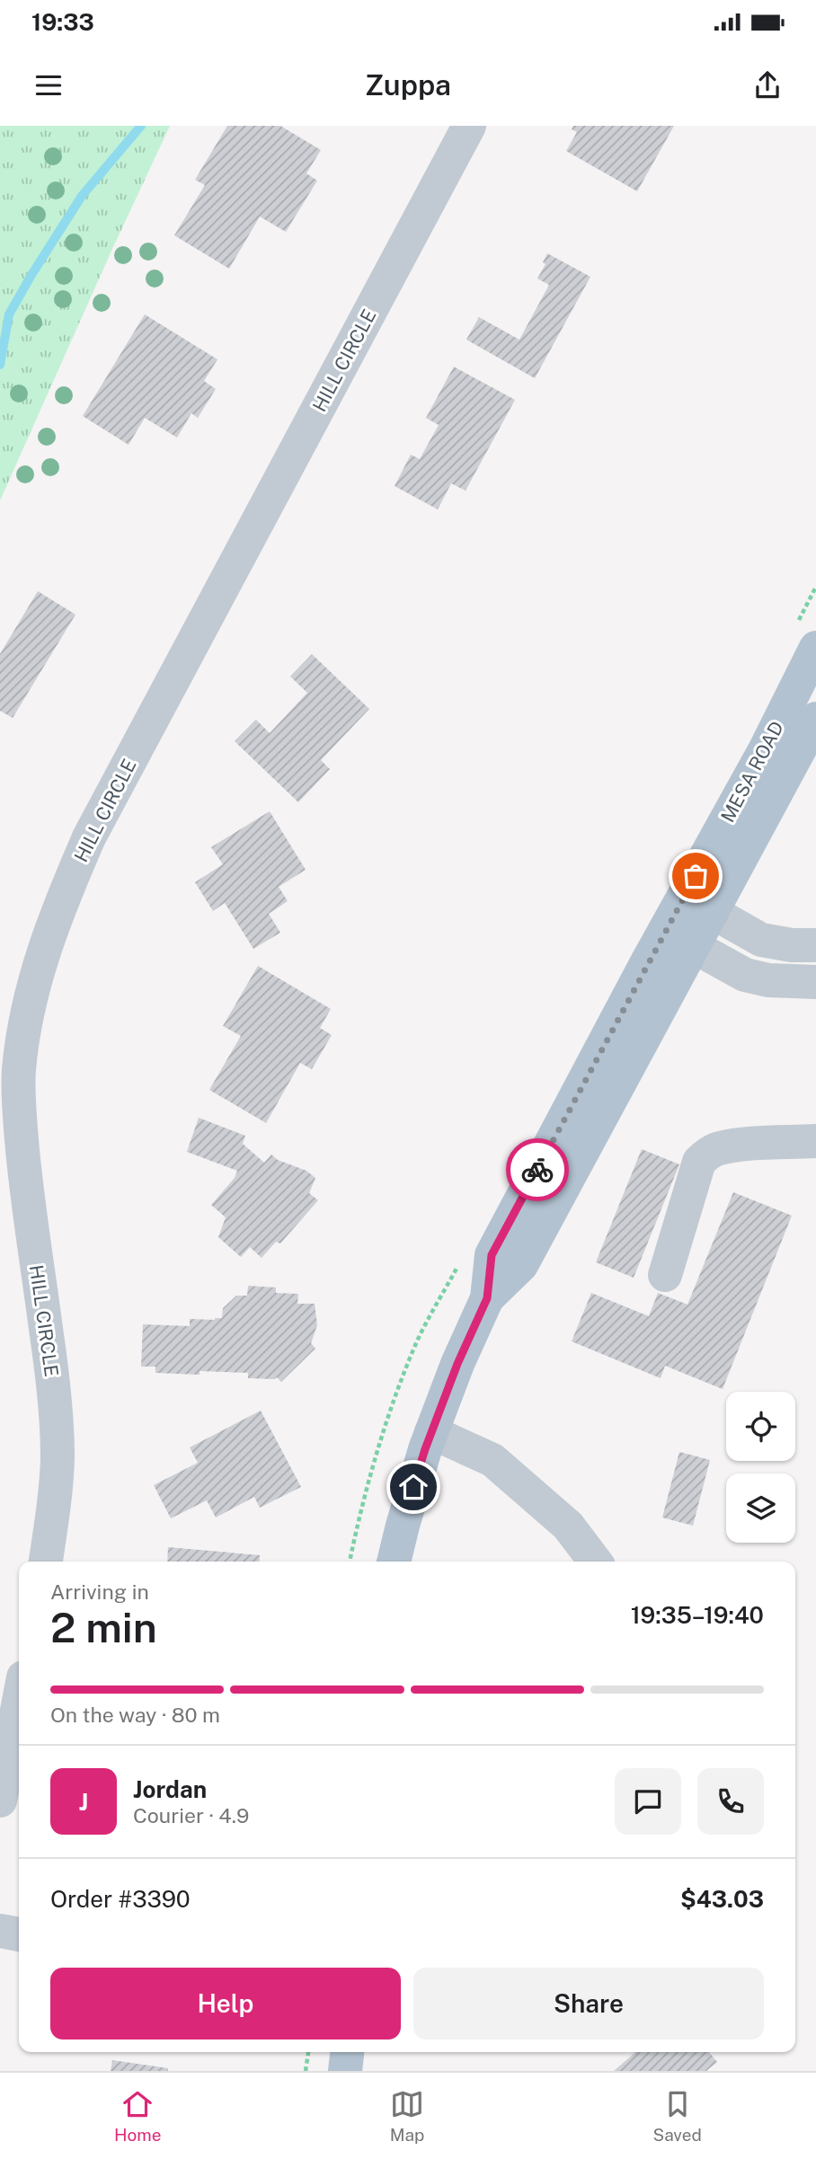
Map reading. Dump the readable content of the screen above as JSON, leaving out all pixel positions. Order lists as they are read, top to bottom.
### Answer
{
  "streets": {
    "main road": ["MESA ROAD"],
    "street": ["HILL CIRCLE"]
  },
  "page": {
    "status": "19:33",
    "header": "Zuppa",
    "heading": ["2 min", "Arriving in", "19:35–19:40"],
    "panel": [
      "Jordan",
      "Courier · 4.9",
      "Order #3390",
      "$43.03"
    ],
    "bar": "On the way · 80 m",
    "round": "J",
    "buttons": ["Help", "Share"],
    "tabs": ["Home", "Map", "Saved"]
  }
}
